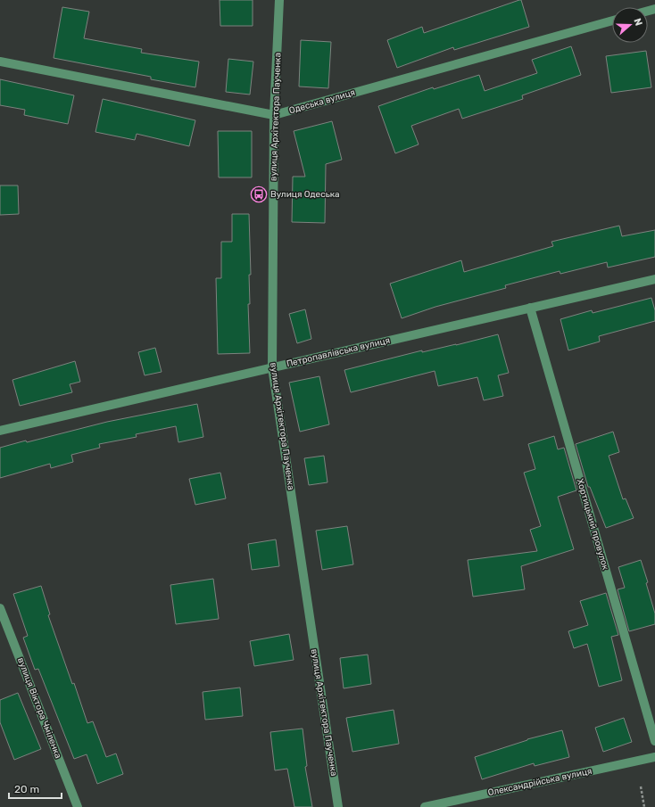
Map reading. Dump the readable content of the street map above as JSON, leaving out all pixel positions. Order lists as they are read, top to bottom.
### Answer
{
  "streets": {
    "street": [
      "Одеська вулиця",
      "вулиця Архітектора Паученка",
      "Петропавлівська вулиця",
      "Хортицький провулок",
      "вулиця Віктора Чміленка",
      "Олександрійська вулиця"
    ]
  },
  "crossings": [
    ["Одеська вулиця", "вулиця Архітектора Паученка"],
    ["вулиця Архітектора Паученка", "Петропавлівська вулиця"],
    ["Петропавлівська вулиця", "Хортицький провулок"]
  ],
  "places": {
    "bus stop": ["Вулиця Одеська"]
  },
  "scale_bar": "20 m",
  "north": "right"
}
